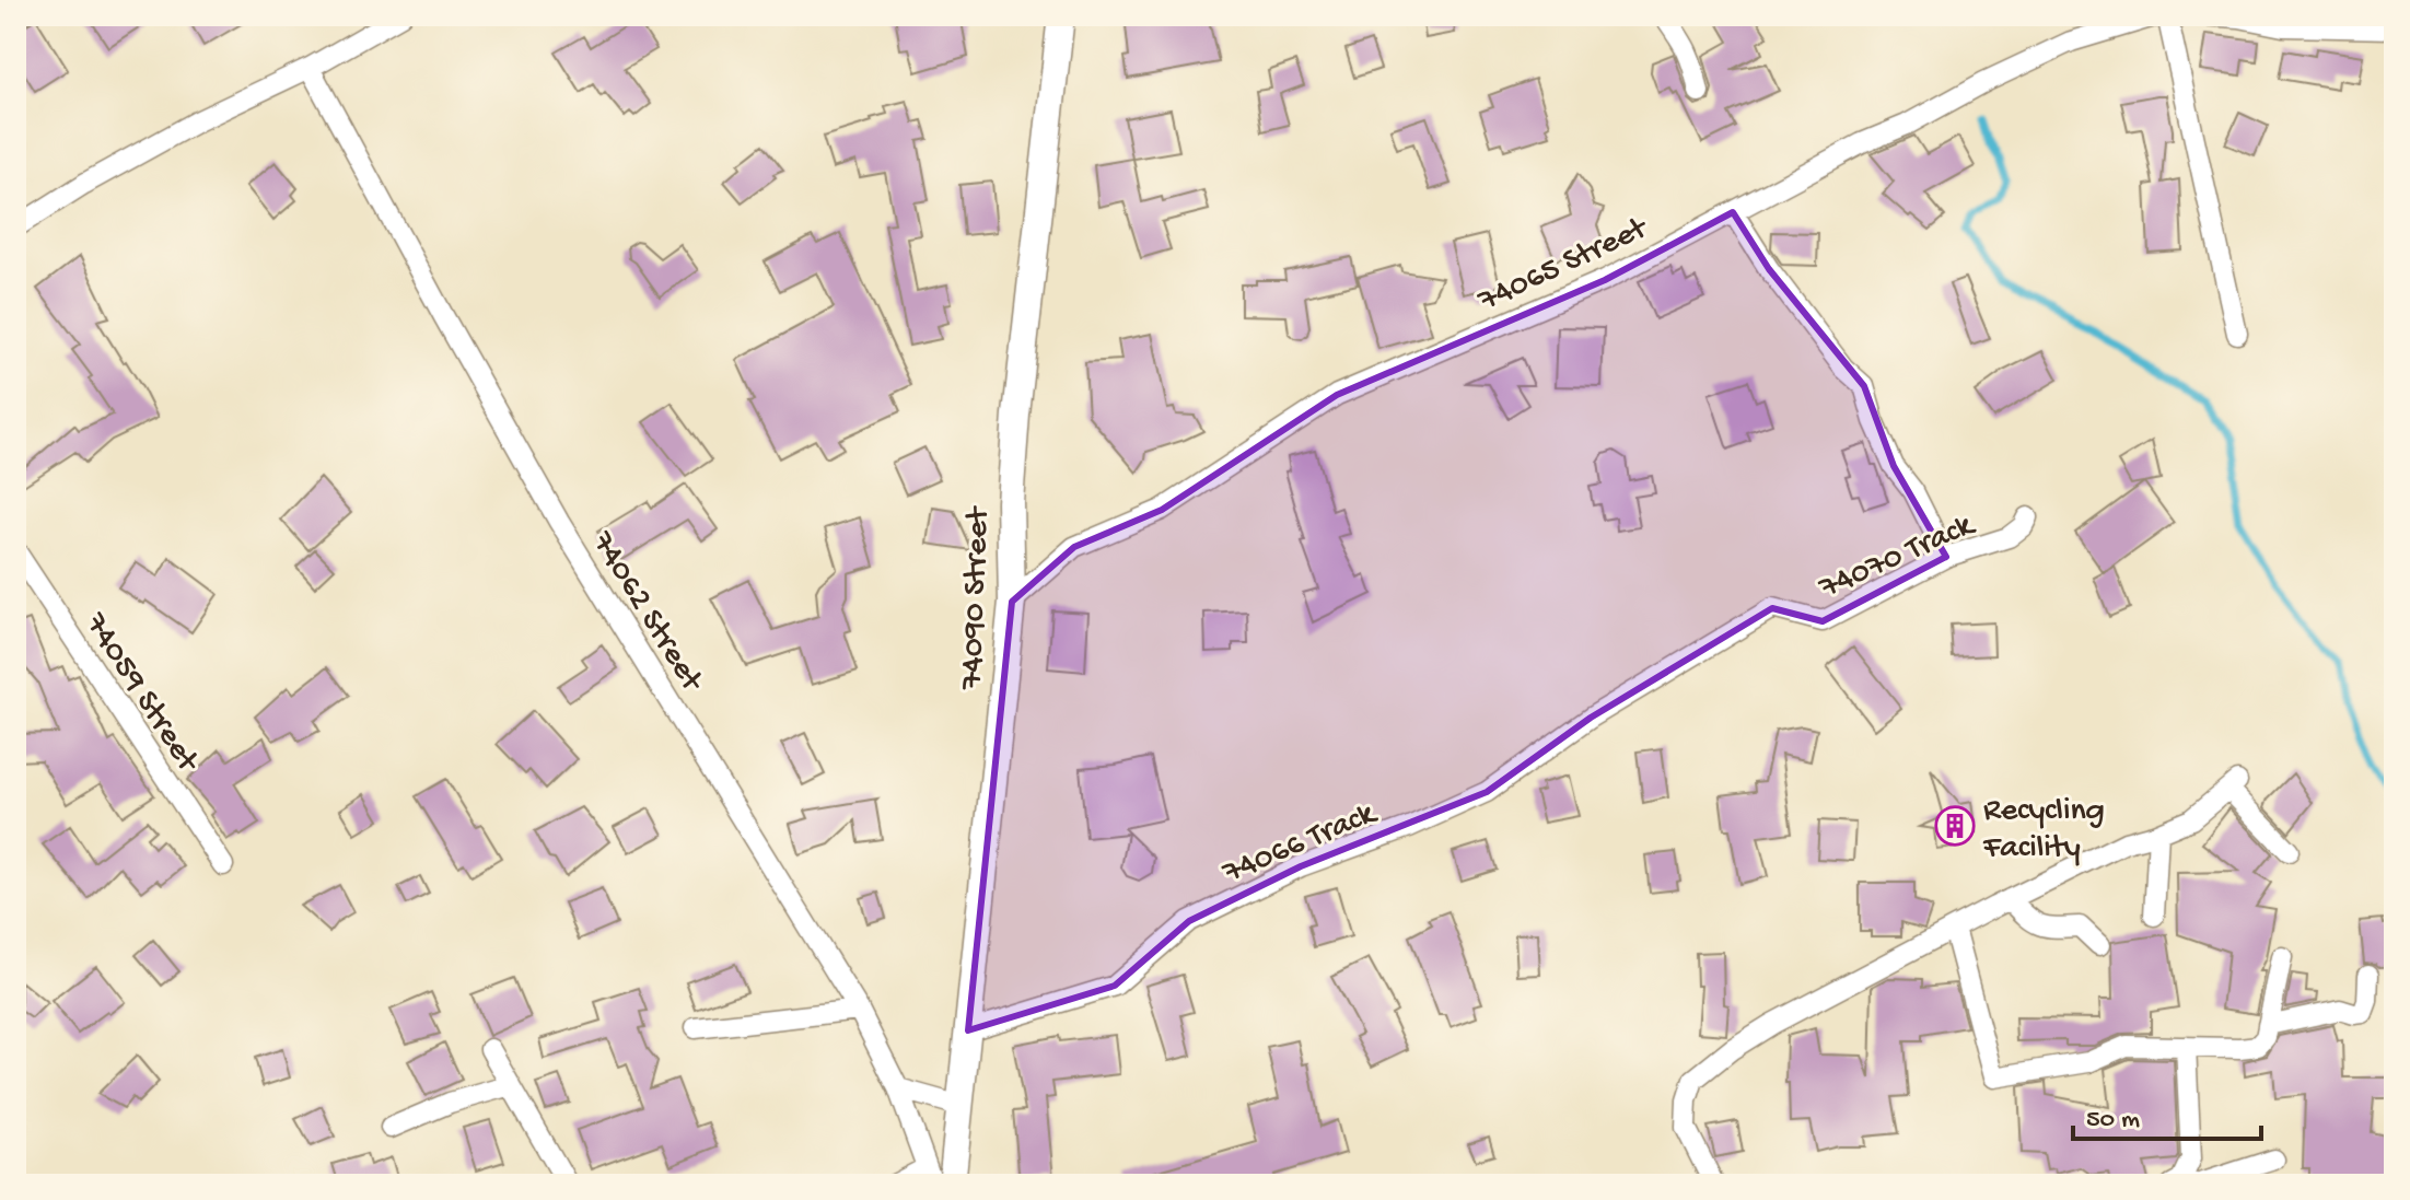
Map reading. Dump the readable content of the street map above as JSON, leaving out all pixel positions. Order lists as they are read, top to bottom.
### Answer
{
  "streets": {
    "street": [
      "74065 Street",
      "74070 Track",
      "74090 Street",
      "74062 Street",
      "74059 Street",
      "74066 Track"
    ]
  },
  "crossings": [
    ["74065 Street", "74090 Street"],
    ["74070 Track", "74066 Track"],
    ["74090 Street", "74066 Track"]
  ],
  "places": {
    "building": ["Recycling Facility"]
  },
  "scale_bar": "50 m"
}
